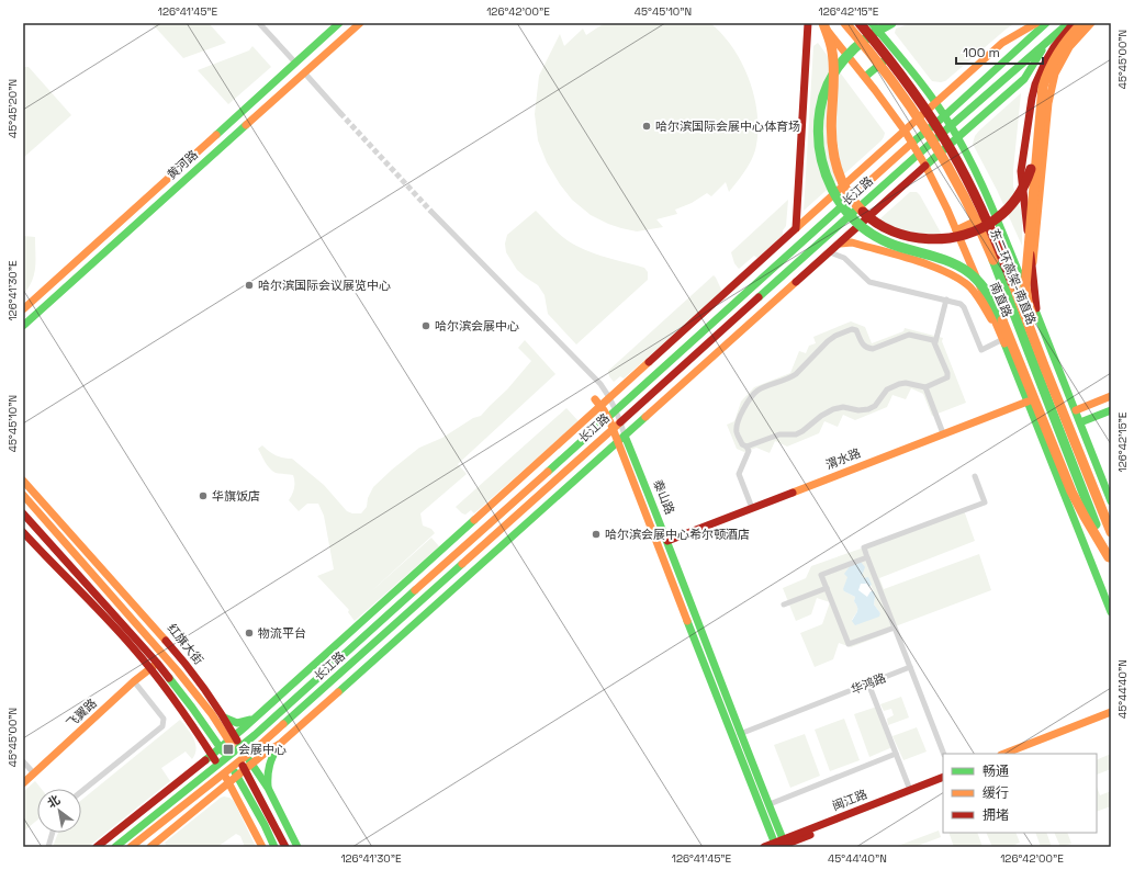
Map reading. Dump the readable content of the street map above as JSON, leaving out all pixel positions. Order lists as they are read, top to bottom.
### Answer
{
  "streets": {
    "main road": [
      "黄河路",
      "长江路",
      "东二环高架-南直路",
      "南直路",
      "渭水路",
      "泰山路",
      "红旗大街",
      "飞翼路",
      "闽江路"
    ],
    "street": ["华鸿路"]
  },
  "crossings": [
    ["长江路", "南直路"],
    ["长江路", "泰山路"],
    ["长江路", "红旗大街"],
    ["南直路", "渭水路"],
    ["渭水路", "泰山路"],
    ["泰山路", "华鸿路"],
    ["泰山路", "闽江路"],
    ["红旗大街", "飞翼路"]
  ],
  "places": {
    "other": [
      "哈尔滨国际会展中心体育场",
      "哈尔滨国际会议展览中心",
      "哈尔滨会展中心",
      "华旗饭店",
      "哈尔滨会展中心希尔顿酒店",
      "物流平台"
    ],
    "transit": ["会展中心"]
  },
  "legend": ["畅通", "缓行", "拥堵"],
  "scale_bar": "100 m",
  "north": "top left",
  "coordinates": [
    "126°41'45\"E",
    "126°42'00\"E",
    "45°45'10\"N",
    "126°42'15\"E",
    "45°45'00\"N",
    "45°45'20\"N",
    "126°41'30\"E",
    "45°44'40\"N"
  ]
}
